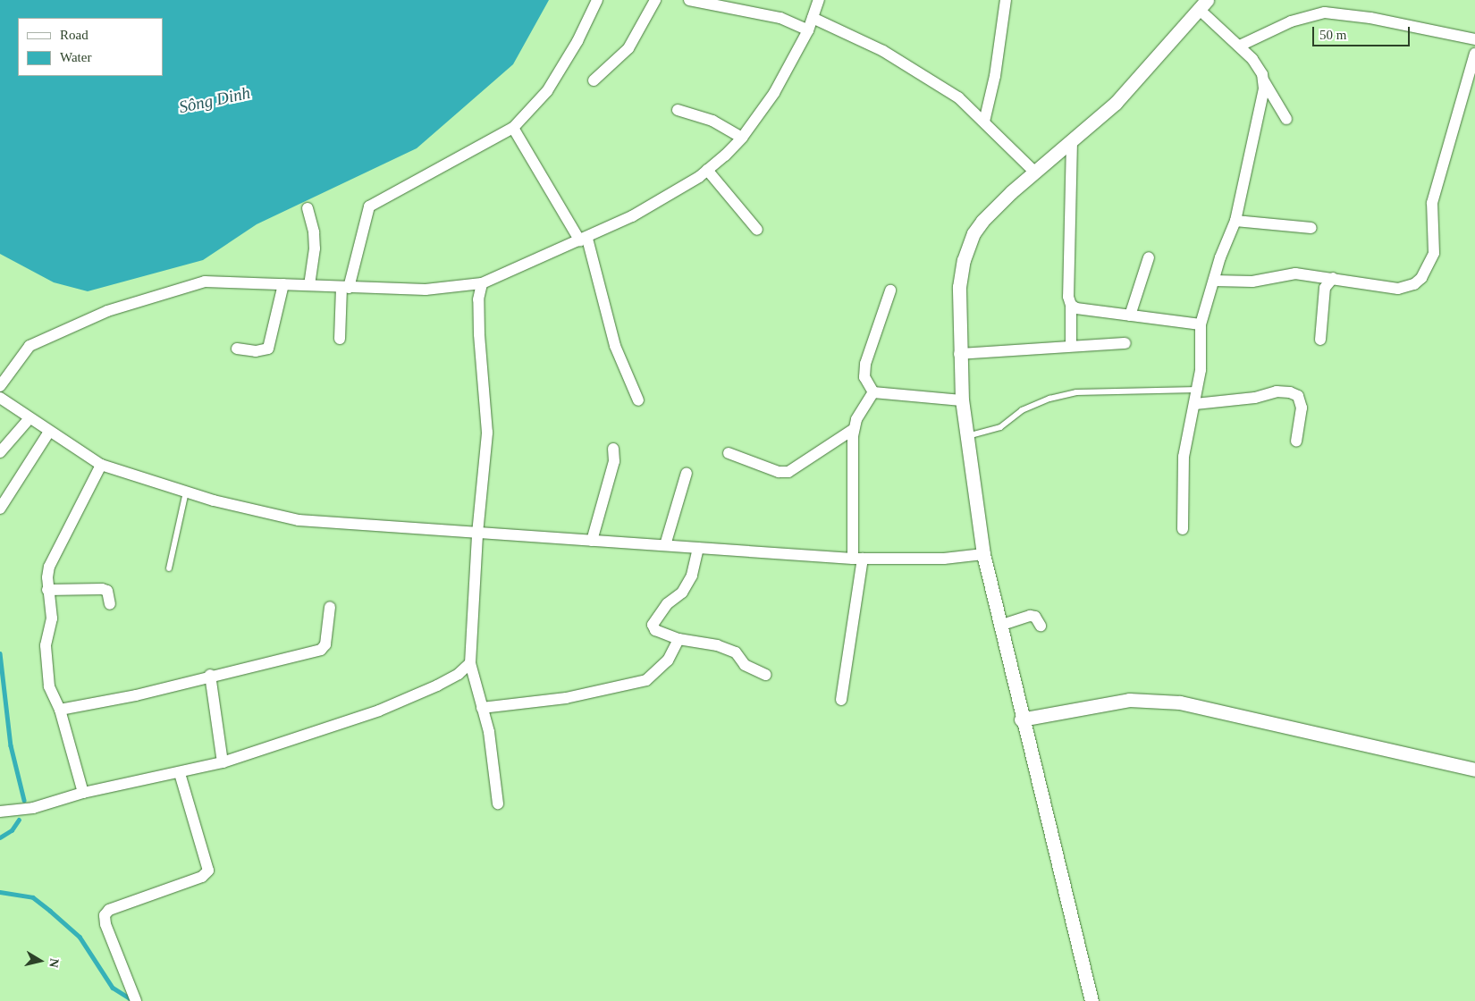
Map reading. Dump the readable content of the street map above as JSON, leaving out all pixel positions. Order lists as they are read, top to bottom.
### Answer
{
  "water": ["Sông Dinh"],
  "legend": ["Road", "Water"],
  "scale_bar": "50 m",
  "north": "right"
}
